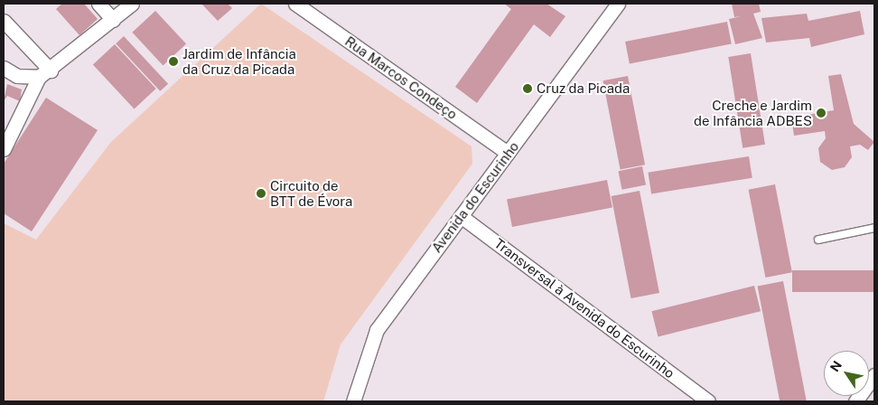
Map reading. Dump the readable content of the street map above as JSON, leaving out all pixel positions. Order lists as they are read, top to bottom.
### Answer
{
  "streets": {
    "street": ["Rua Marcos Condeço", "Avenida do Escurinho", "Transversal à Avenida do Escurinho"]
  },
  "crossings": [
    ["Rua Marcos Condeço", "Avenida do Escurinho"],
    ["Avenida do Escurinho", "Transversal à Avenida do Escurinho"]
  ],
  "places": [
    "Jardim de Infância da Cruz da Picada",
    "Cruz da Picada",
    "Creche e Jardim de Infância ADBES",
    "Circuito de BTT de Évora"
  ],
  "north": "top left"
}
